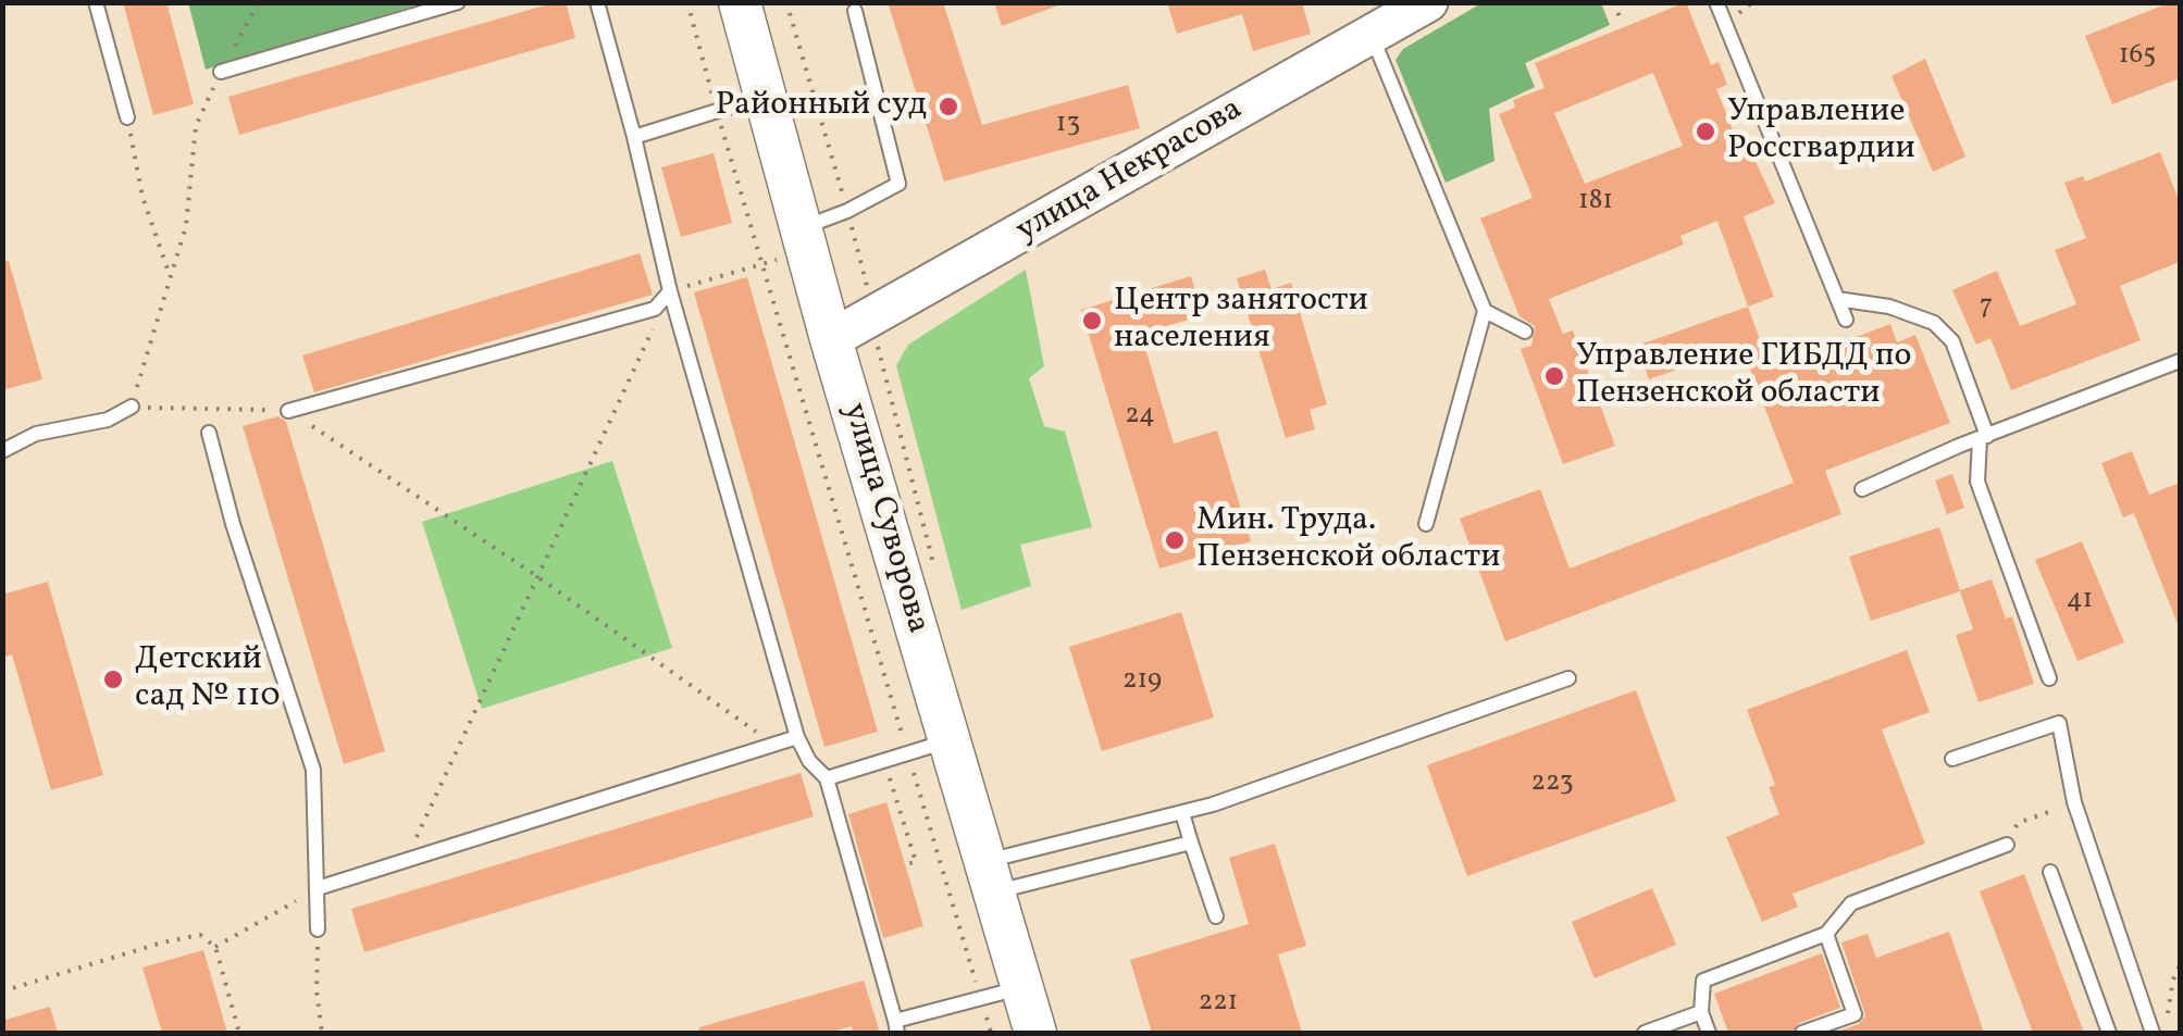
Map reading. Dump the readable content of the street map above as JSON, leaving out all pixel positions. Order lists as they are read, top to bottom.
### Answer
{
  "streets": {
    "main road": ["улица Некрасова", "улица Суворова"]
  },
  "crossings": [
    ["улица Некрасова", "улица Суворова"]
  ],
  "places": [
    "Районный суд",
    "Управление Россгвардии",
    "Центр занятости населения",
    "Управление ГИБДД по Пензенской области",
    "Мин. Труда. Пензенской области",
    "Детский сад № 110"
  ],
  "house_numbers": [
    "165",
    "13",
    "181",
    "7",
    "24",
    "41",
    "219",
    "223",
    "221"
  ]
}
